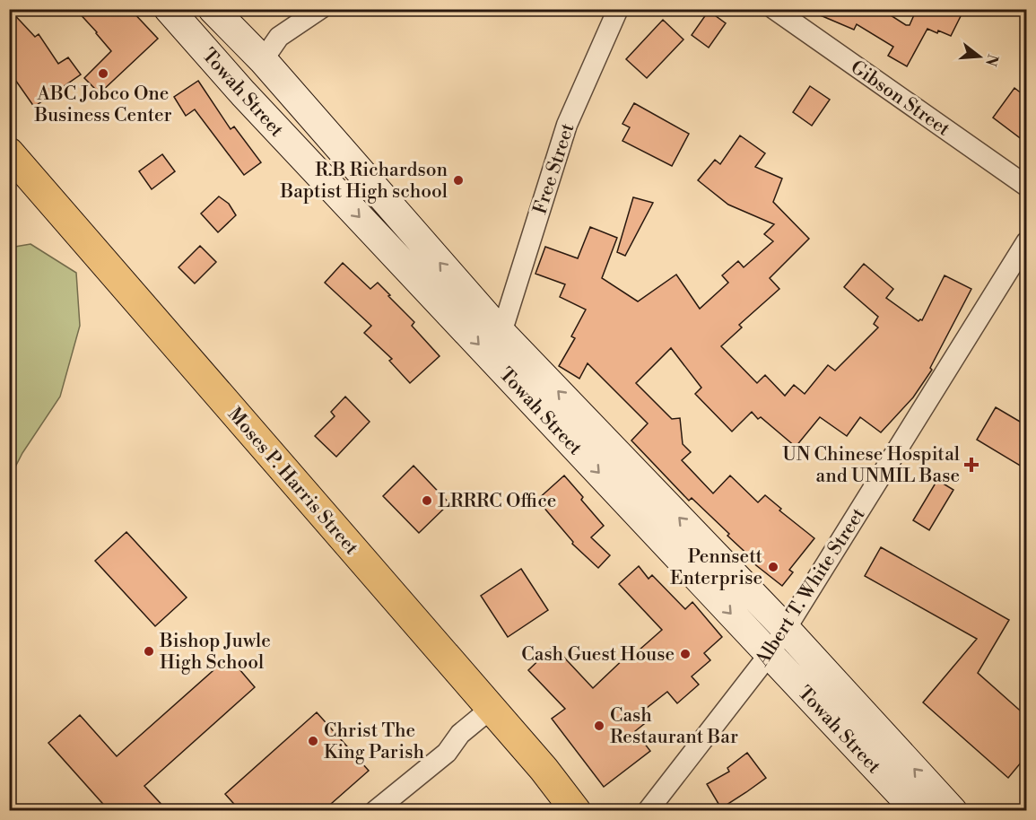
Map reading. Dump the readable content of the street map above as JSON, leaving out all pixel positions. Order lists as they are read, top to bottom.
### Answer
{
  "streets": {
    "highway": ["Moses P. Harris Street"],
    "street": [
      "Towah Street",
      "Gibson Street",
      "Free Street",
      "Albert T. White Street"
    ]
  },
  "crossings": [
    ["Towah Street", "Free Street"],
    ["Towah Street", "Albert T. White Street"]
  ],
  "places": {
    "other": [
      "ABC Jobco One Business Center",
      "R.B Richardson Baptist High school",
      "LRRRC Office",
      "Pennsett Enterprise",
      "Bishop Juwle High School",
      "Cash Guest House",
      "Cash Restaurant Bar",
      "Christ The King Parish"
    ],
    "health": ["UN Chinese Hospital and UNMIL Base"]
  },
  "north": "right"
}
